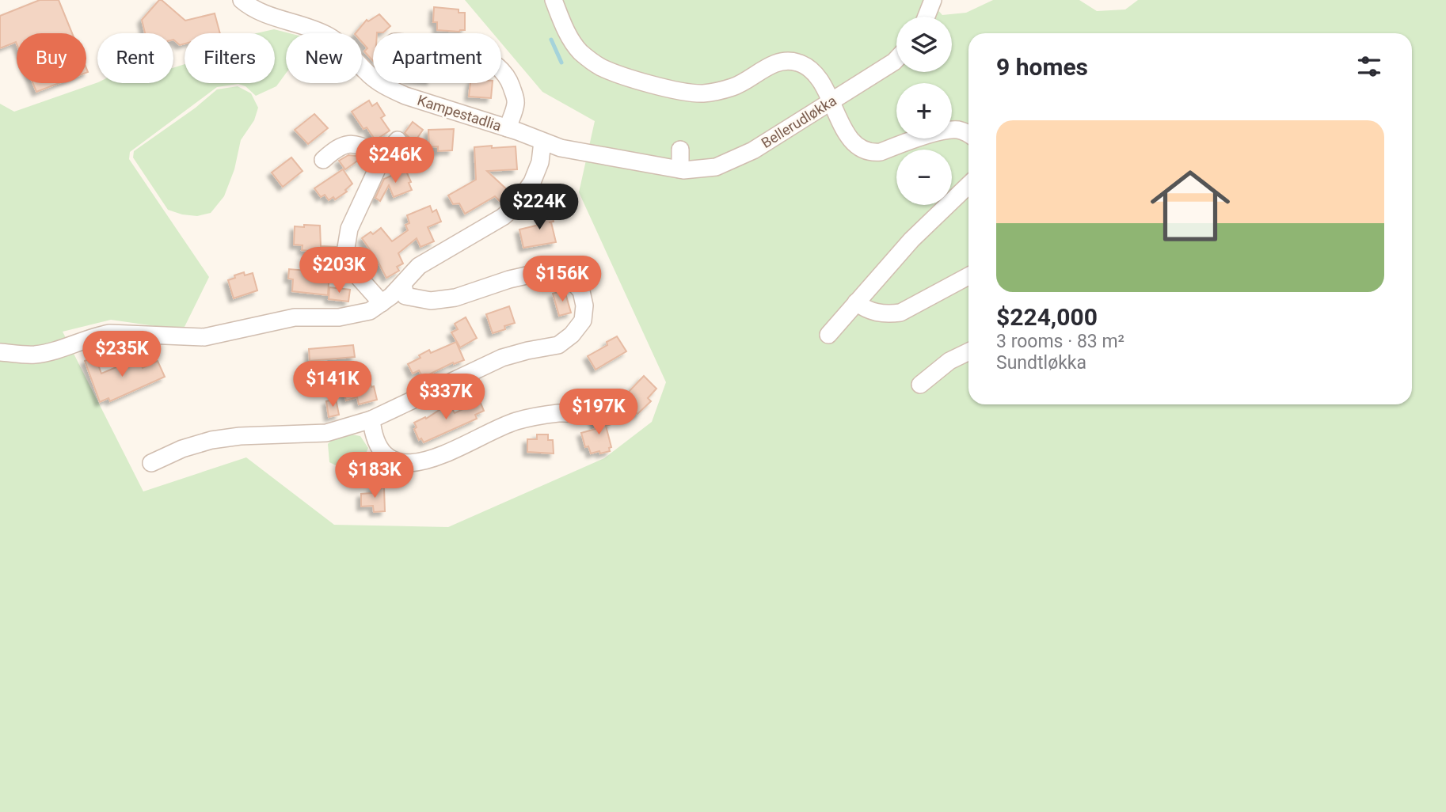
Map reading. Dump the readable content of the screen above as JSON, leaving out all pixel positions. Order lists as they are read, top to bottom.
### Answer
{
  "streets": {
    "street": ["Kampestadlia", "Bellerudløkka"]
  },
  "crossings": [
    ["Kampestadlia", "Bellerudløkka"]
  ],
  "page": {
    "map_buttons": ["+", "−"],
    "chip": [
      "Buy",
      "Rent",
      "Filters",
      "New",
      "Apartment"
    ],
    "heading": "9 homes",
    "list": [
      {
        "name": "$224,000",
        "note": "3 rooms · 83 m² · Sundtløkka"
      }
    ],
    "price": [
      "$246K",
      "$224K",
      "$203K",
      "$156K",
      "$235K",
      "$141K",
      "$337K",
      "$197K",
      "$183K"
    ]
  }
}
